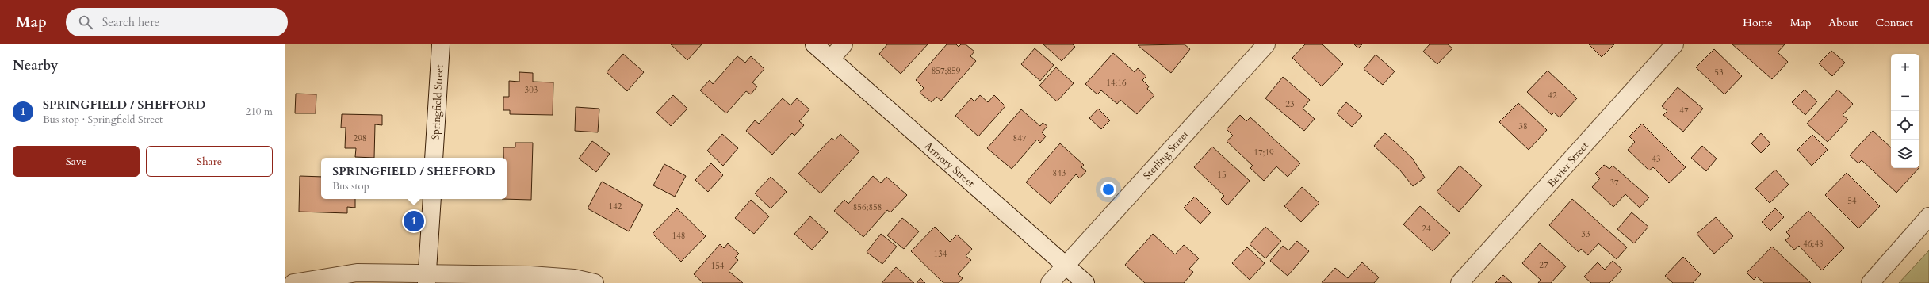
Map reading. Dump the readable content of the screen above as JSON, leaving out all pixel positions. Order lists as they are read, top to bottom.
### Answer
{
  "streets": {
    "street": [
      "Springfield Street",
      "Sterling Street",
      "Armory Street",
      "Bevier Street"
    ]
  },
  "crossings": [
    ["Sterling Street", "Armory Street"]
  ],
  "house_numbers": [
    "857;859",
    "53",
    "14;16",
    "303",
    "42",
    "23",
    "47",
    "38",
    "298",
    "847",
    "17;19",
    "43",
    "843",
    "15",
    "37",
    "54",
    "142",
    "856;858",
    "24",
    "33",
    "148",
    "46;48",
    "134",
    "27",
    "154"
  ],
  "page": {
    "header": "Map",
    "search": "Search here",
    "nav": [
      "Home",
      "Map",
      "About",
      "Contact"
    ],
    "heading": "Nearby",
    "map_buttons": ["+", "−"],
    "list": [
      {
        "mark": "1",
        "name": "SPRINGFIELD / SHEFFORD",
        "note": "Bus stop · Springfield Street",
        "value": "210 m"
      }
    ],
    "buttons": ["Save", "Share"],
    "popup": ["SPRINGFIELD / SHEFFORD", "Bus stop"],
    "pins": "1"
  }
}
